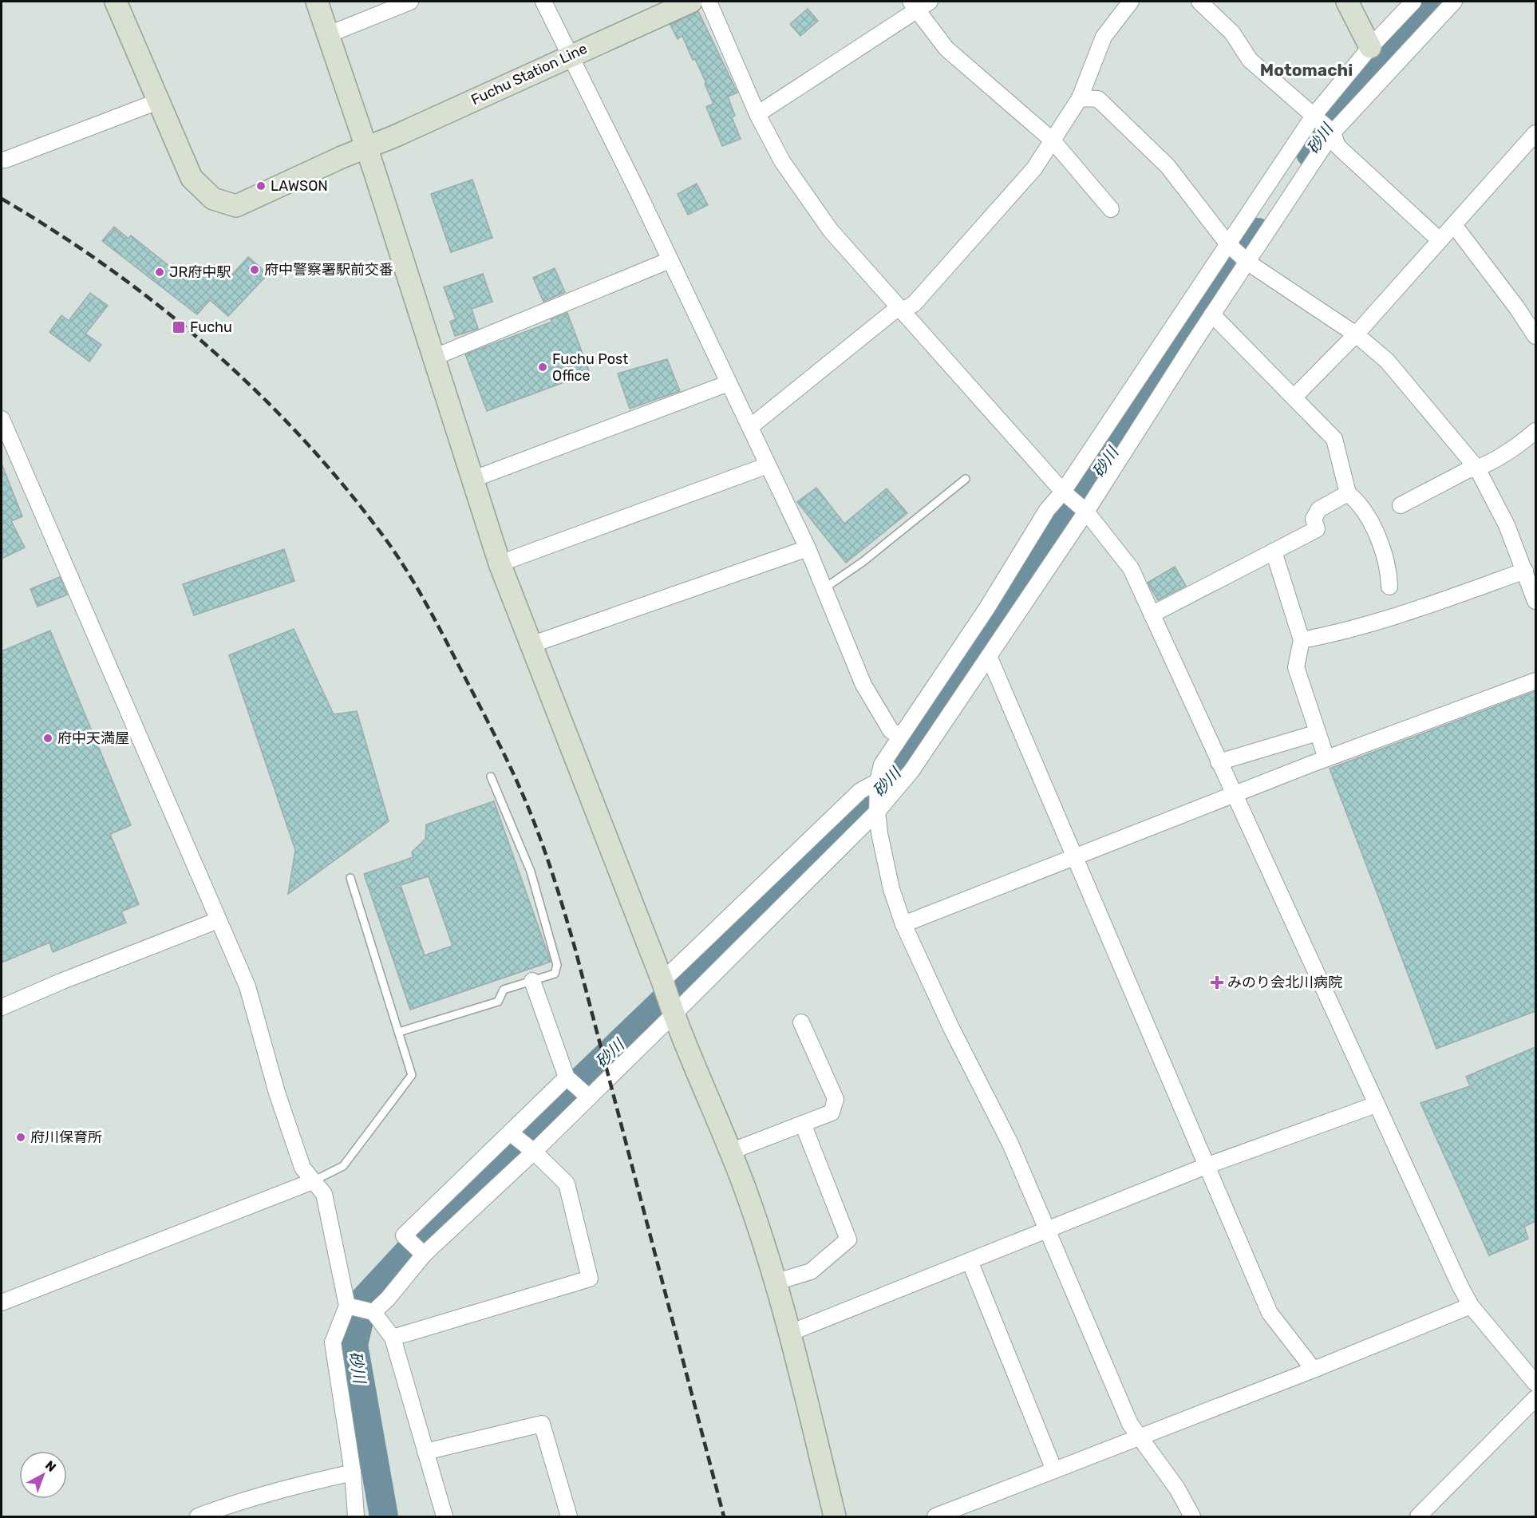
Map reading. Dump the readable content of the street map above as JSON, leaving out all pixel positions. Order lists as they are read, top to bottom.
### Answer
{
  "streets": {
    "street": ["Fuchu Station Line"]
  },
  "districts": ["Motomachi"],
  "water": ["砂川"],
  "places": {
    "other": [
      "LAWSON",
      "府中警察署駅前交番",
      "JR府中駅",
      "Fuchu Post Office",
      "府中天満屋",
      "府川保育所"
    ],
    "transit": ["Fuchu"],
    "health": ["みのり会北川病院"]
  },
  "north": "top right"
}
